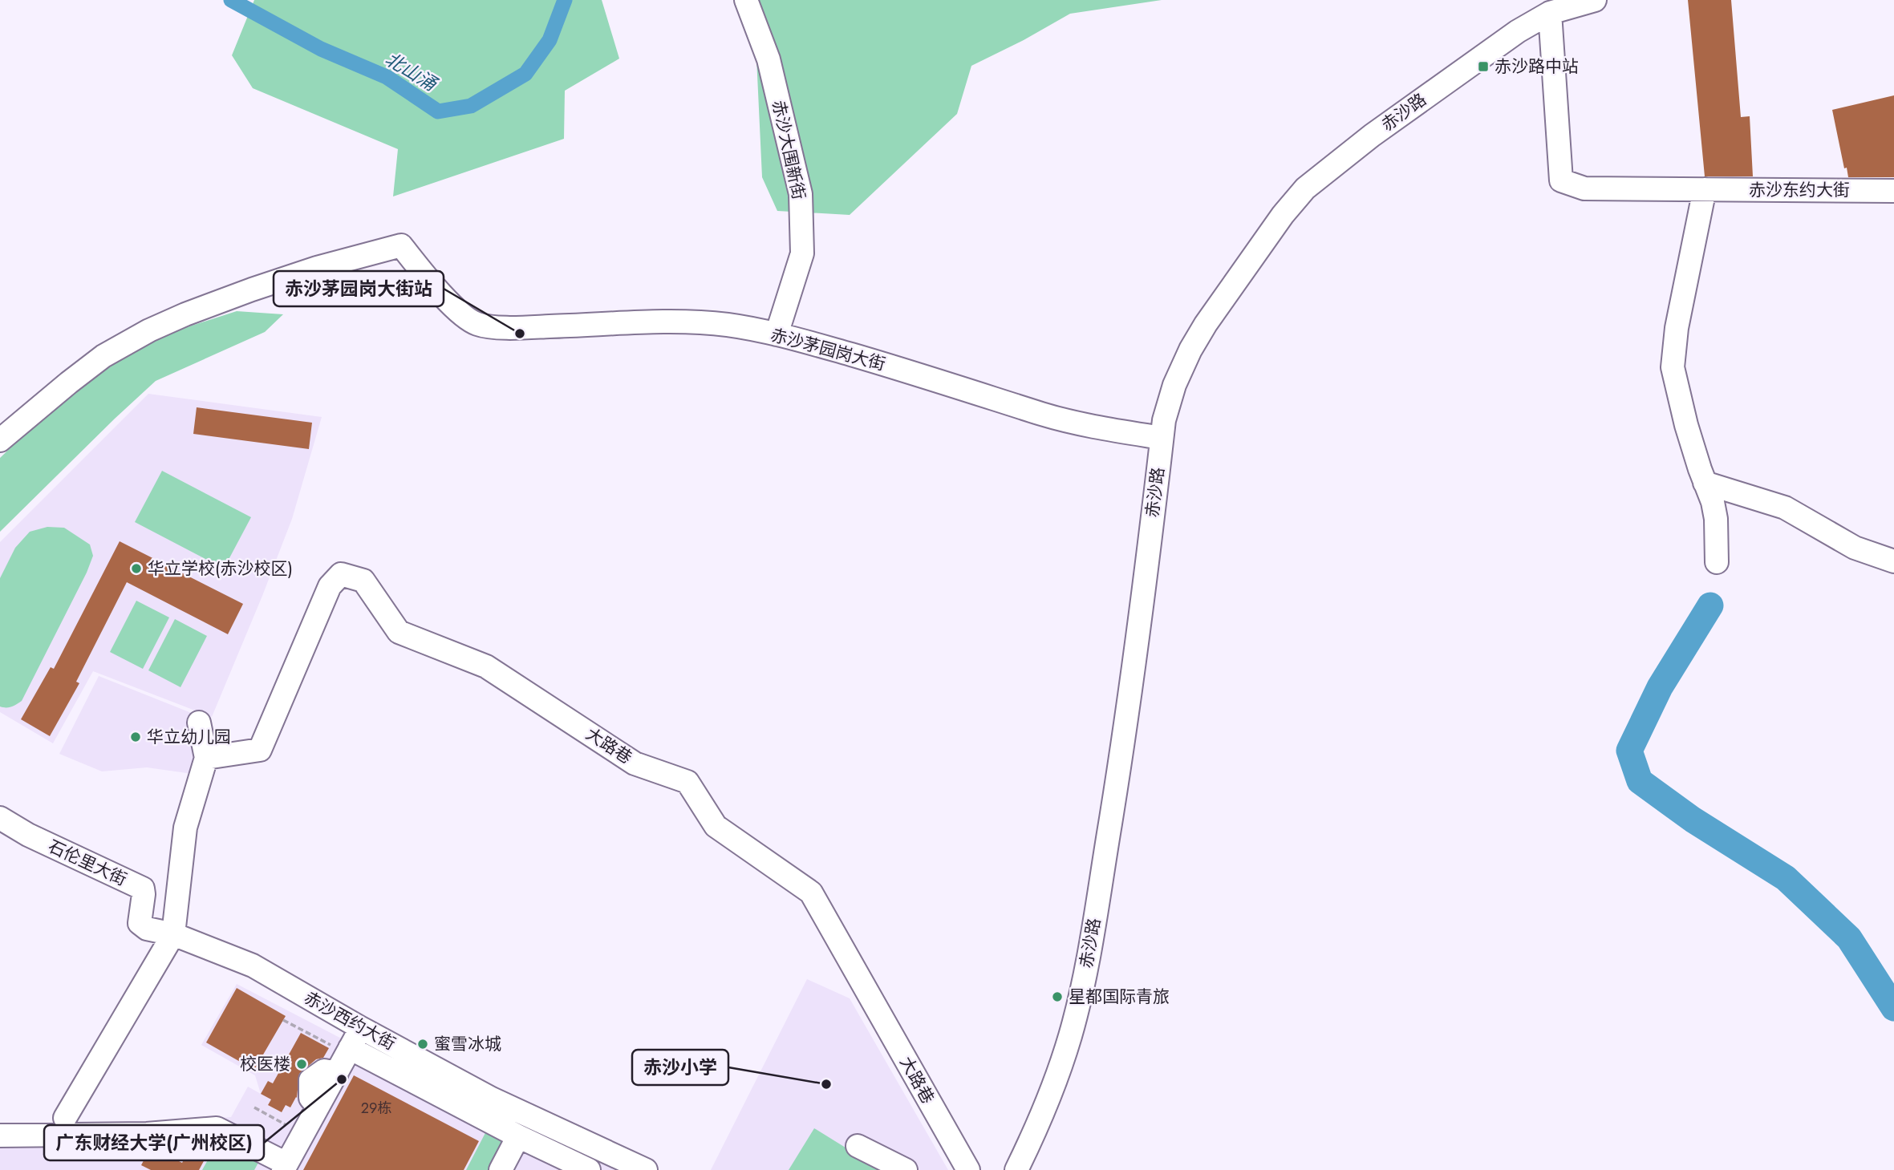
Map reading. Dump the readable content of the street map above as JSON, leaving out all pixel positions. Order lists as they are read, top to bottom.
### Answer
{
  "streets": {
    "street": [
      "赤沙路",
      "赤沙大围新街",
      "赤沙东约大街",
      "赤沙茅园岗大街",
      "大路巷",
      "石伦里大街",
      "赤沙西约大街"
    ]
  },
  "crossings": [
    ["赤沙路", "赤沙东约大街"],
    ["赤沙路", "赤沙茅园岗大街"],
    ["赤沙大围新街", "赤沙茅园岗大街"],
    ["石伦里大街", "赤沙西约大街"]
  ],
  "water": ["北山涌"],
  "places": {
    "transit": ["赤沙路中站"],
    "other": [
      "赤沙茅园岗大街站",
      "华立学校(赤沙校区)",
      "华立幼儿园",
      "星都国际青旅",
      "蜜雪冰城",
      "校医楼",
      "广东财经大学(广州校区)",
      "赤沙小学"
    ]
  },
  "house_numbers": ["29栋"]
}
